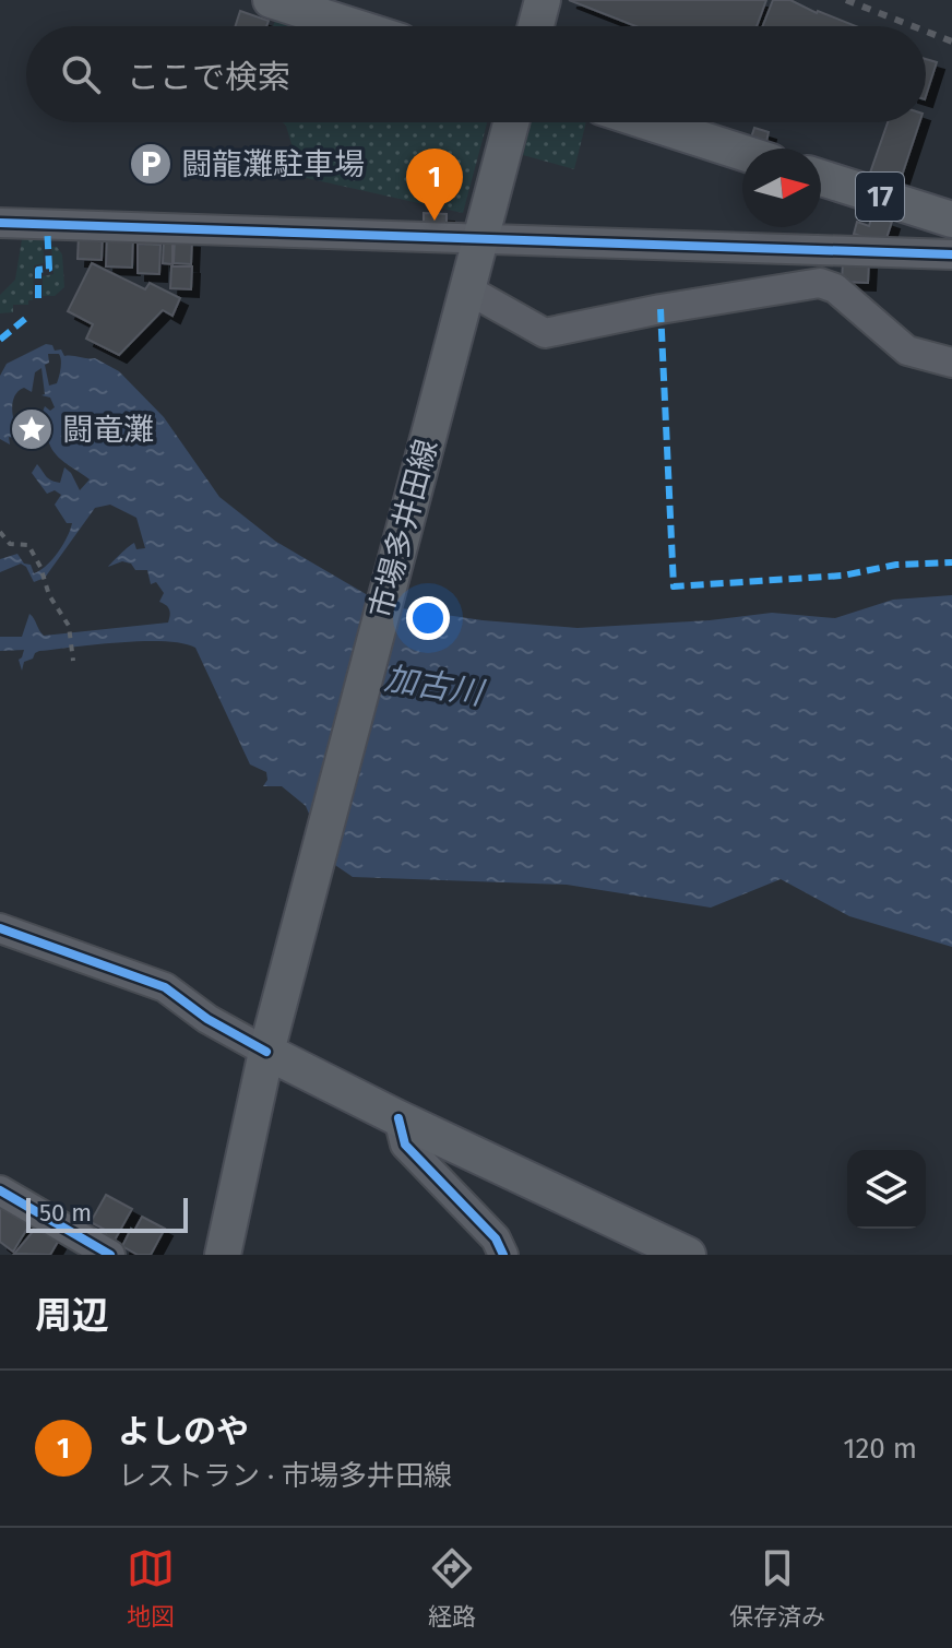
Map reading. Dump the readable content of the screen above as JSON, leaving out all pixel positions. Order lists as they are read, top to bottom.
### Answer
{
  "streets": {
    "main road": ["17", "市場多井田線"]
  },
  "water": ["加古川"],
  "places": {
    "parking": ["闘龍灘駐車場"],
    "place": ["闘竜灘"]
  },
  "scale_bar": "50 m",
  "north": "right",
  "page": {
    "search": "ここで検索",
    "pins": "1",
    "scale": "50 m",
    "heading": "周辺",
    "list": [
      {
        "mark": "1",
        "name": "よしのや",
        "note": "レストラン · 市場多井田線",
        "value": "120 m"
      }
    ],
    "nav": ["地図", "経路", "保存済み"]
  }
}
